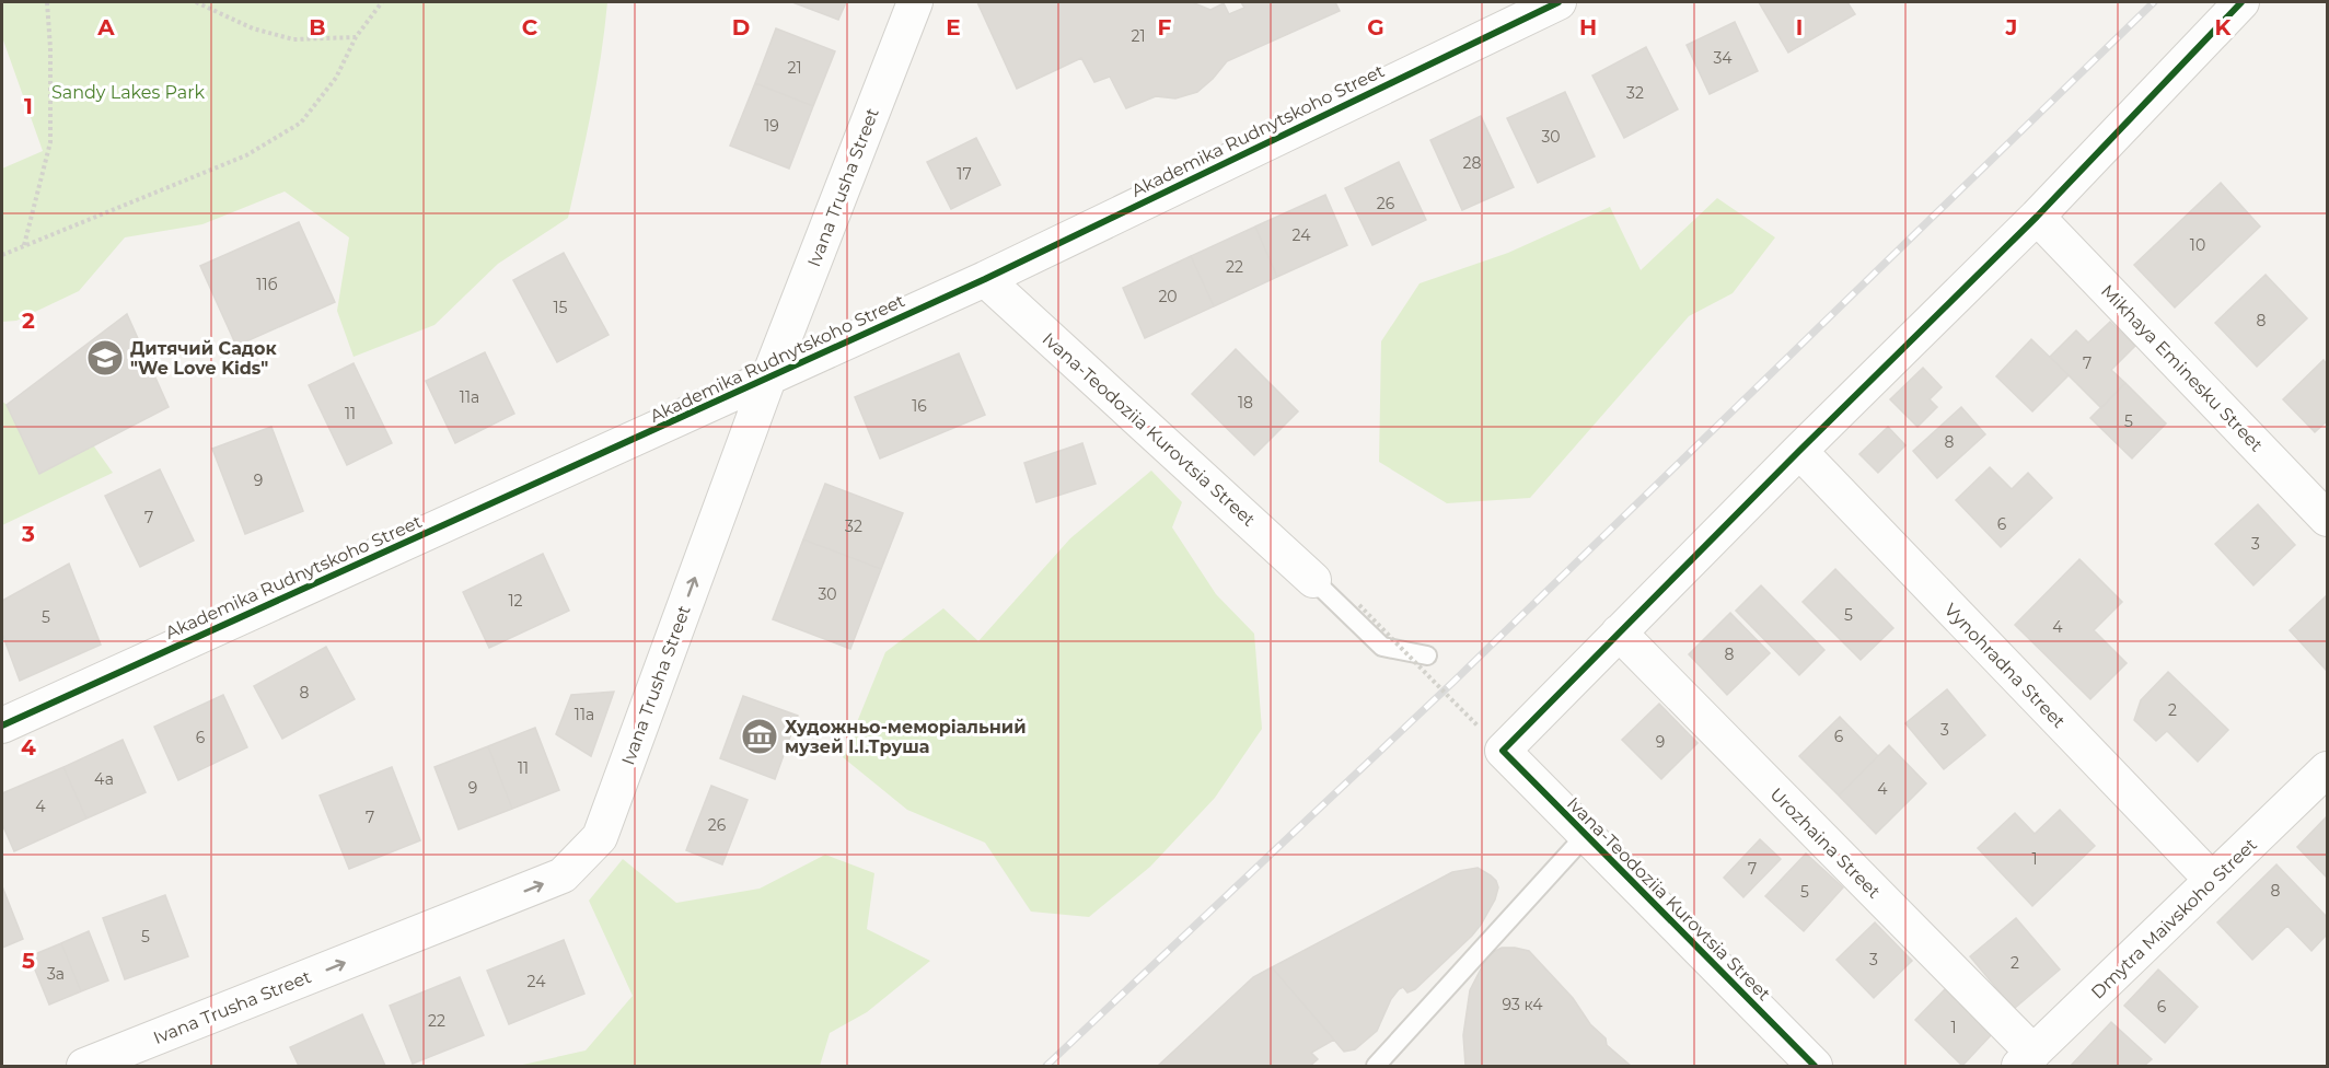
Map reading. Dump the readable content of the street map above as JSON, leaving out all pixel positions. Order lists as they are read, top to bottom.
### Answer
{
  "streets": {
    "street": [
      "Akademika Rudnytskoho Street",
      "Ivana Trusha Street",
      "Mikhaya Eminesku Street",
      "Ivana-Teodoziia Kurovtsia Street",
      "Vynohradna Street",
      "Urozhaina Street",
      "Dmytra Maivskoho Street"
    ]
  },
  "crossings": [
    ["Akademika Rudnytskoho Street", "Ivana Trusha Street"],
    ["Akademika Rudnytskoho Street", "Ivana-Teodoziia Kurovtsia Street"],
    ["Vynohradna Street", "Dmytra Maivskoho Street"],
    ["Urozhaina Street", "Dmytra Maivskoho Street"]
  ],
  "one_way": ["Ivana Trusha Street"],
  "parks": ["Sandy Lakes Park"],
  "places": {
    "school or university": ["Дитячий Садок \"We Love Kids\""],
    "museum": ["Художньо-меморіальний музей І.І.Труша"]
  },
  "house_numbers": [
    "21",
    "34",
    "21",
    "32",
    "19",
    "30",
    "28",
    "17",
    "26",
    "24",
    "10",
    "22",
    "11б",
    "20",
    "15",
    "8",
    "7",
    "11а",
    "18",
    "16",
    "11",
    "5",
    "8",
    "9",
    "7",
    "6",
    "32",
    "3",
    "30",
    "12",
    "5",
    "5",
    "4",
    "8",
    "8",
    "2",
    "11а",
    "3",
    "6",
    "6",
    "9",
    "11",
    "4а",
    "9",
    "4",
    "4",
    "7",
    "26",
    "1",
    "7",
    "8",
    "5",
    "5",
    "3",
    "2",
    "3а",
    "24",
    "93 к4",
    "6",
    "22",
    "1"
  ],
  "grid": {
    "columns": [
      "A",
      "B",
      "C",
      "D",
      "E",
      "F",
      "G",
      "H",
      "I",
      "J",
      "K"
    ],
    "rows": [
      "1",
      "2",
      "3",
      "4",
      "5"
    ]
  }
}
